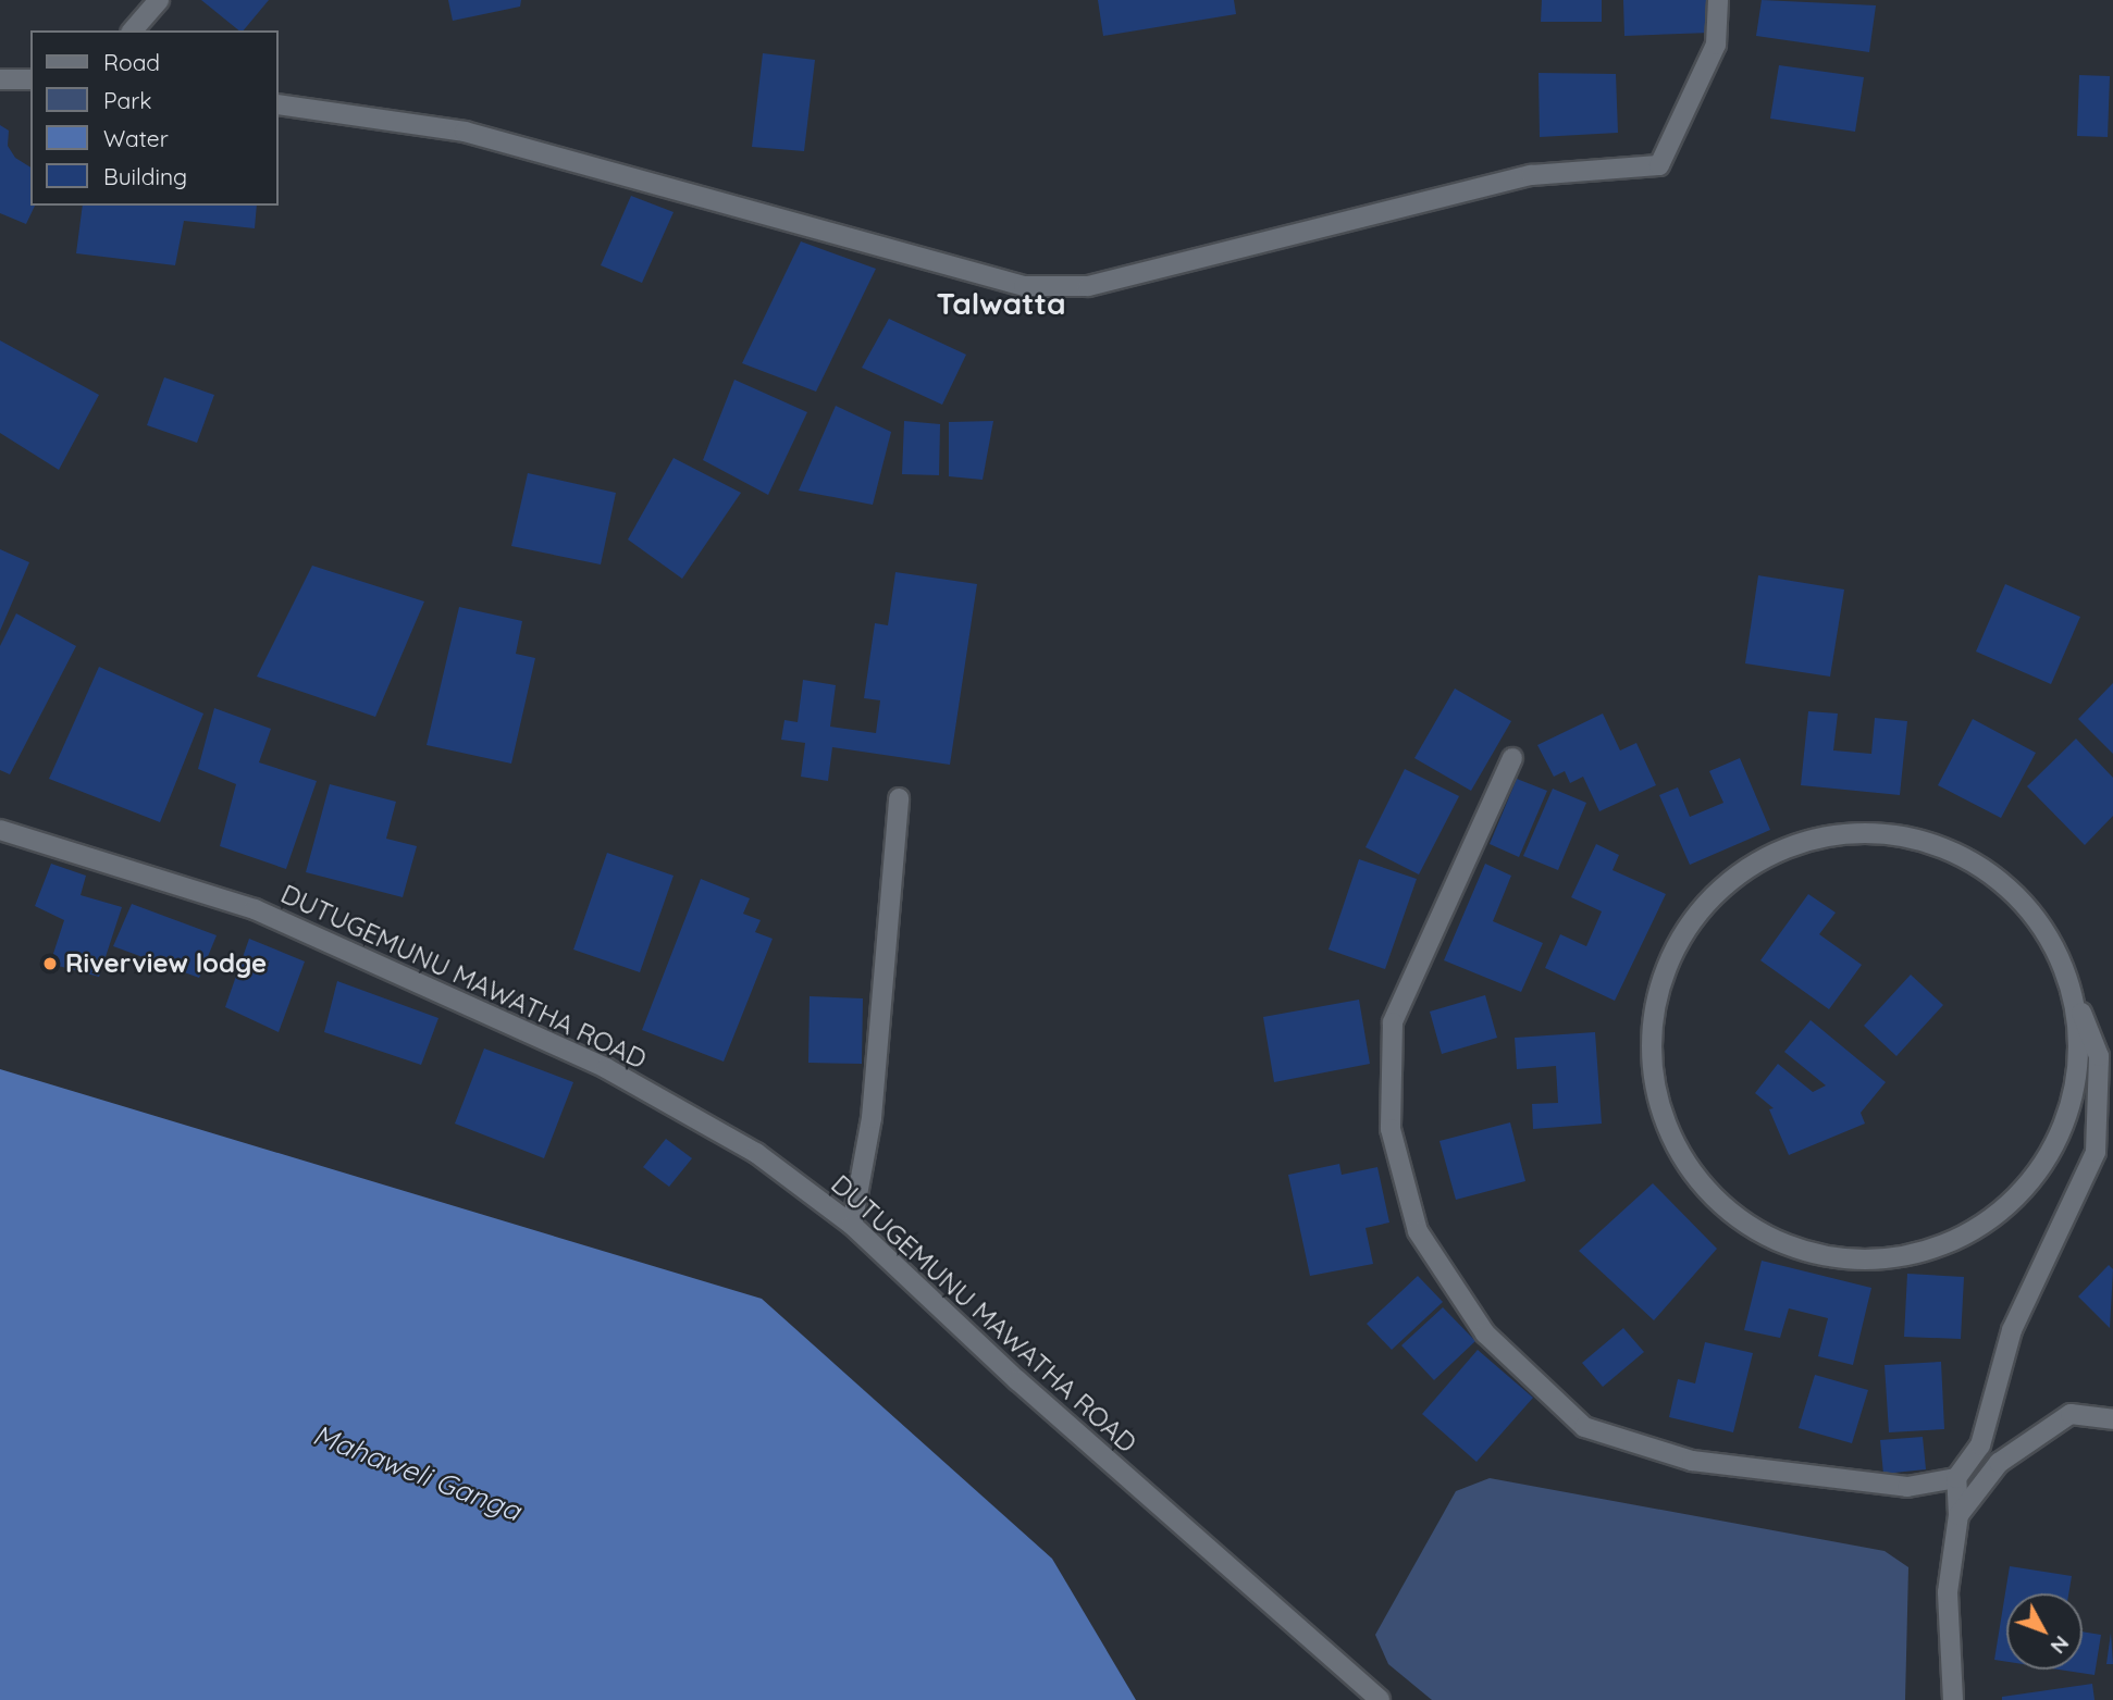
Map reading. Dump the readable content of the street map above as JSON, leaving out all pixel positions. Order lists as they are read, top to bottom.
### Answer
{
  "streets": {
    "street": ["DUTUGEMUNU MAWATHA ROAD"]
  },
  "districts": ["Talwatta"],
  "water": ["Mahaweli Ganga"],
  "places": ["Riverview lodge"],
  "legend": [
    "Road",
    "Park",
    "Water",
    "Building"
  ],
  "north": "bottom right"
}
